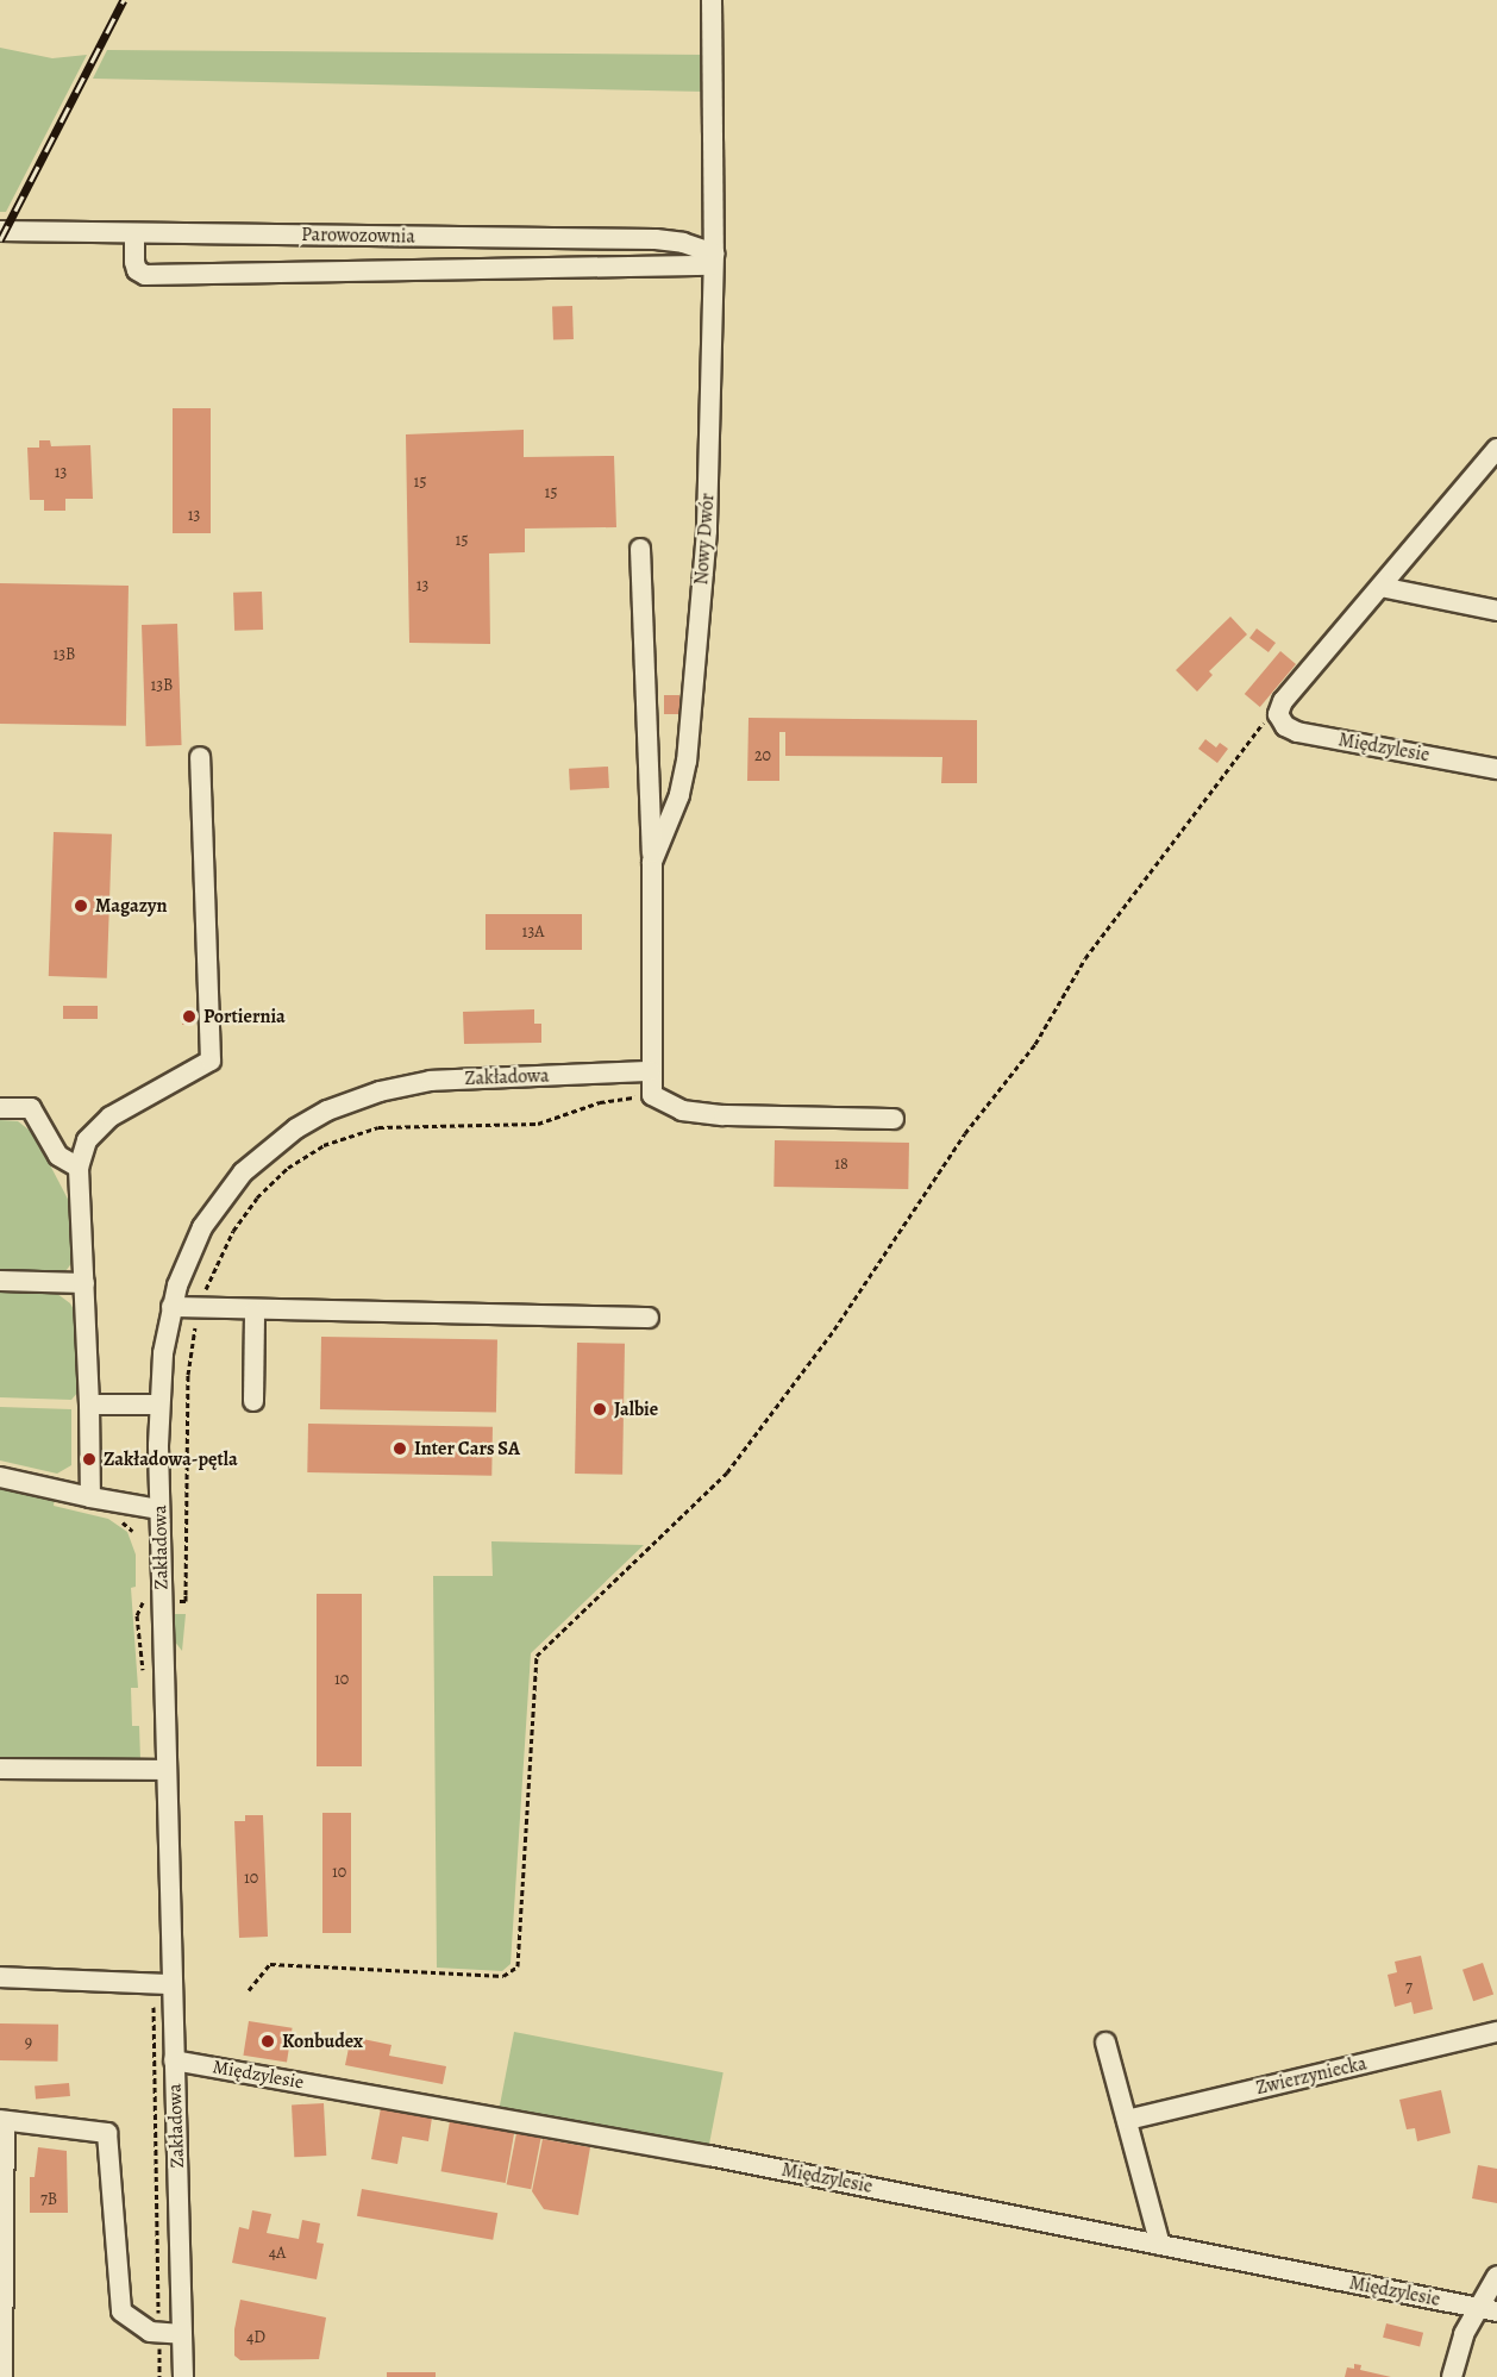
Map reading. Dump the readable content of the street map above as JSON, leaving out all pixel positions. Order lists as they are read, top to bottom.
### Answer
{
  "streets": {
    "street": [
      "Parowozownia",
      "Nowy Dwór",
      "Międzylesie",
      "Zakładowa",
      "Zwierzyniecka"
    ]
  },
  "crossings": [
    ["Parowozownia", "Nowy Dwór"],
    ["Nowy Dwór", "Zakładowa"],
    ["Międzylesie", "Zakładowa"]
  ],
  "places": [
    "Magazyn",
    "Portiernia",
    "Jalbie",
    "Inter Cars SA",
    "Zakładowa-pętla",
    "Konbudex"
  ],
  "house_numbers": [
    "13",
    "15",
    "15",
    "13",
    "15",
    "13",
    "13B",
    "13B",
    "20",
    "13A",
    "18",
    "10",
    "10",
    "10",
    "7",
    "9",
    "7B",
    "4A",
    "4D"
  ]
}
